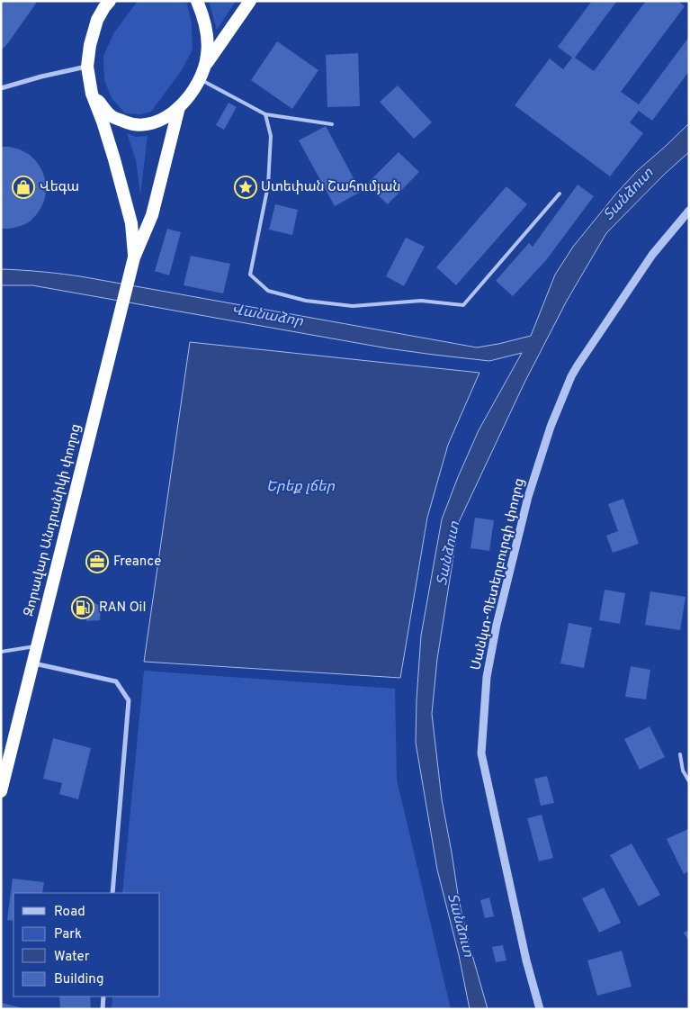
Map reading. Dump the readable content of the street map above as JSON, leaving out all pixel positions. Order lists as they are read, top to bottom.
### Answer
{
  "streets": {
    "highway": ["Զորավար Անդրանիկի փողոց"],
    "street": ["Սանկտ-Պետերբուրգի փողոց"]
  },
  "water": ["Տանձուտ", "Վանաձոր", "Երեք լճեր"],
  "places": {
    "shop": ["Վեգա"],
    "place": ["Ստեփան Շահումյան"],
    "office": ["Freance"],
    "fuel station": ["RAN Oil"]
  },
  "legend": [
    "Road",
    "Park",
    "Water",
    "Building"
  ]
}
